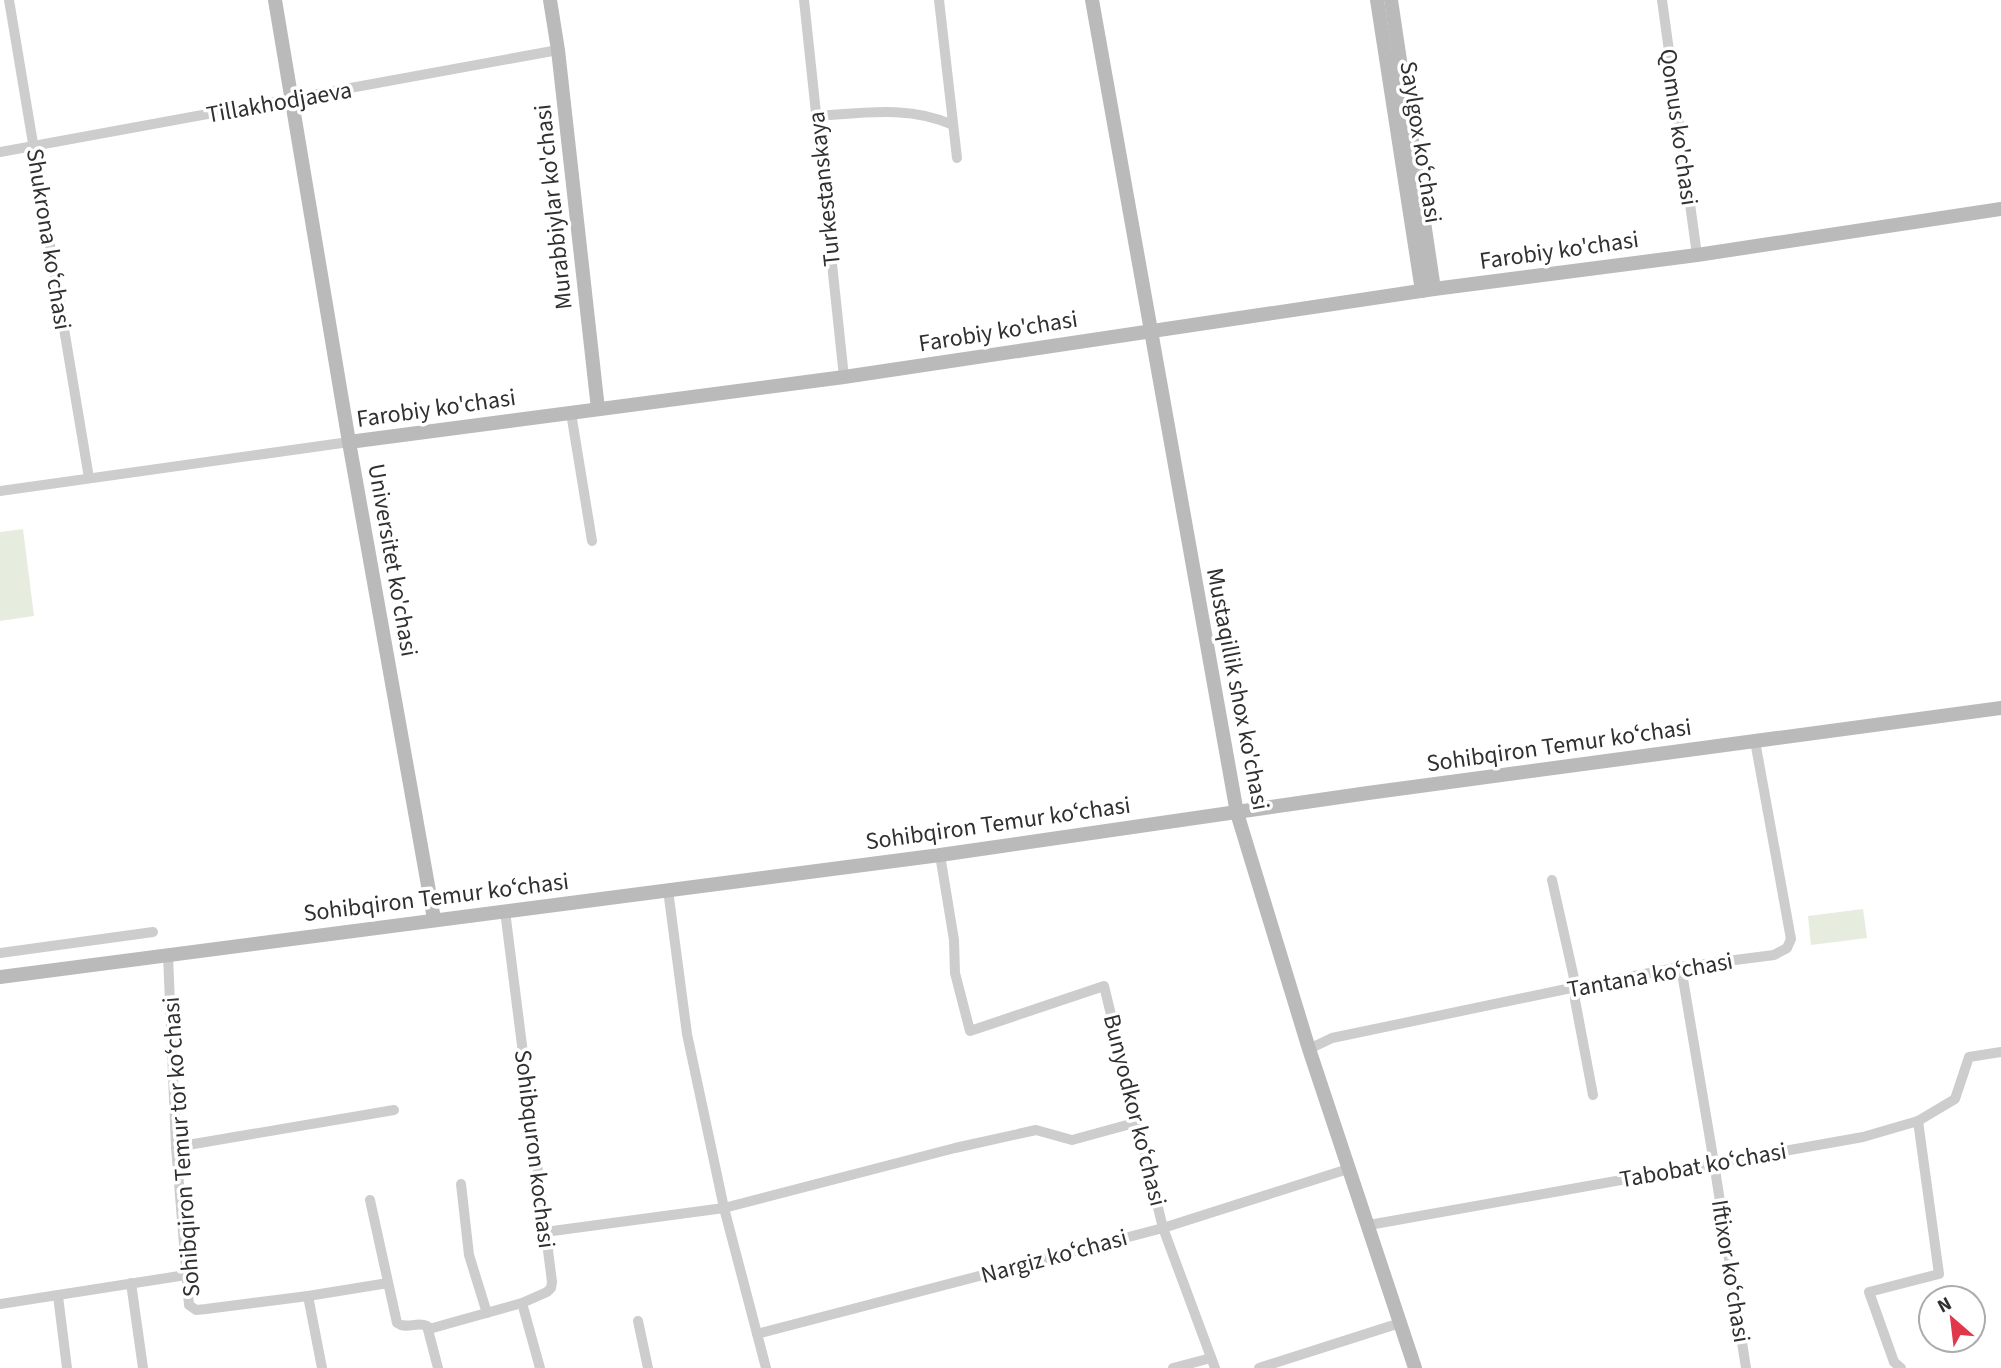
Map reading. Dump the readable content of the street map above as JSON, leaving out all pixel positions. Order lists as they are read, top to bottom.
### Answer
{
  "streets": {
    "main road": [
      "Saylgox koʻchasi",
      "Murabbiylar ko'chasi",
      "Farobiy ko'chasi",
      "Universitet ko'chasi",
      "Mustaqillik shox ko'chasi",
      "Sohibqiron Temur koʻchasi"
    ],
    "street": [
      "Tillakhodjaeva",
      "Qomus ko'chasi",
      "Turkestanskaya",
      "Shukrona koʻchasi",
      "Tantana koʻchasi",
      "Bunyodkor koʻchasi",
      "Sohibqiron Temur tor koʻchasi",
      "Sohibquron kochasi",
      "Tabobat koʻchasi",
      "Nargiz koʻchasi",
      "Iftixor koʻchasi"
    ]
  },
  "crossings": [
    ["Tillakhodjaeva", "Murabbiylar ko'chasi"],
    ["Tillakhodjaeva", "Shukrona koʻchasi"],
    ["Tillakhodjaeva", "Universitet ko'chasi"],
    ["Qomus ko'chasi", "Farobiy ko'chasi"],
    ["Saylgox koʻchasi", "Farobiy ko'chasi"],
    ["Turkestanskaya", "Farobiy ko'chasi"],
    ["Murabbiylar ko'chasi", "Farobiy ko'chasi"],
    ["Shukrona koʻchasi", "Farobiy ko'chasi"],
    ["Farobiy ko'chasi", "Universitet ko'chasi"],
    ["Farobiy ko'chasi", "Mustaqillik shox ko'chasi"],
    ["Universitet ko'chasi", "Sohibqiron Temur koʻchasi"],
    ["Mustaqillik shox ko'chasi", "Sohibqiron Temur koʻchasi"],
    ["Mustaqillik shox ko'chasi", "Tantana koʻchasi"],
    ["Mustaqillik shox ko'chasi", "Tabobat koʻchasi"],
    ["Mustaqillik shox ko'chasi", "Nargiz koʻchasi"],
    ["Sohibqiron Temur koʻchasi", "Tantana koʻchasi"],
    ["Sohibqiron Temur koʻchasi", "Bunyodkor koʻchasi"],
    ["Sohibqiron Temur koʻchasi", "Sohibqiron Temur tor koʻchasi"],
    ["Sohibqiron Temur koʻchasi", "Sohibquron kochasi"],
    ["Tantana koʻchasi", "Iftixor koʻchasi"],
    ["Bunyodkor koʻchasi", "Nargiz koʻchasi"],
    ["Tabobat koʻchasi", "Iftixor koʻchasi"]
  ],
  "north": "top left"
}
